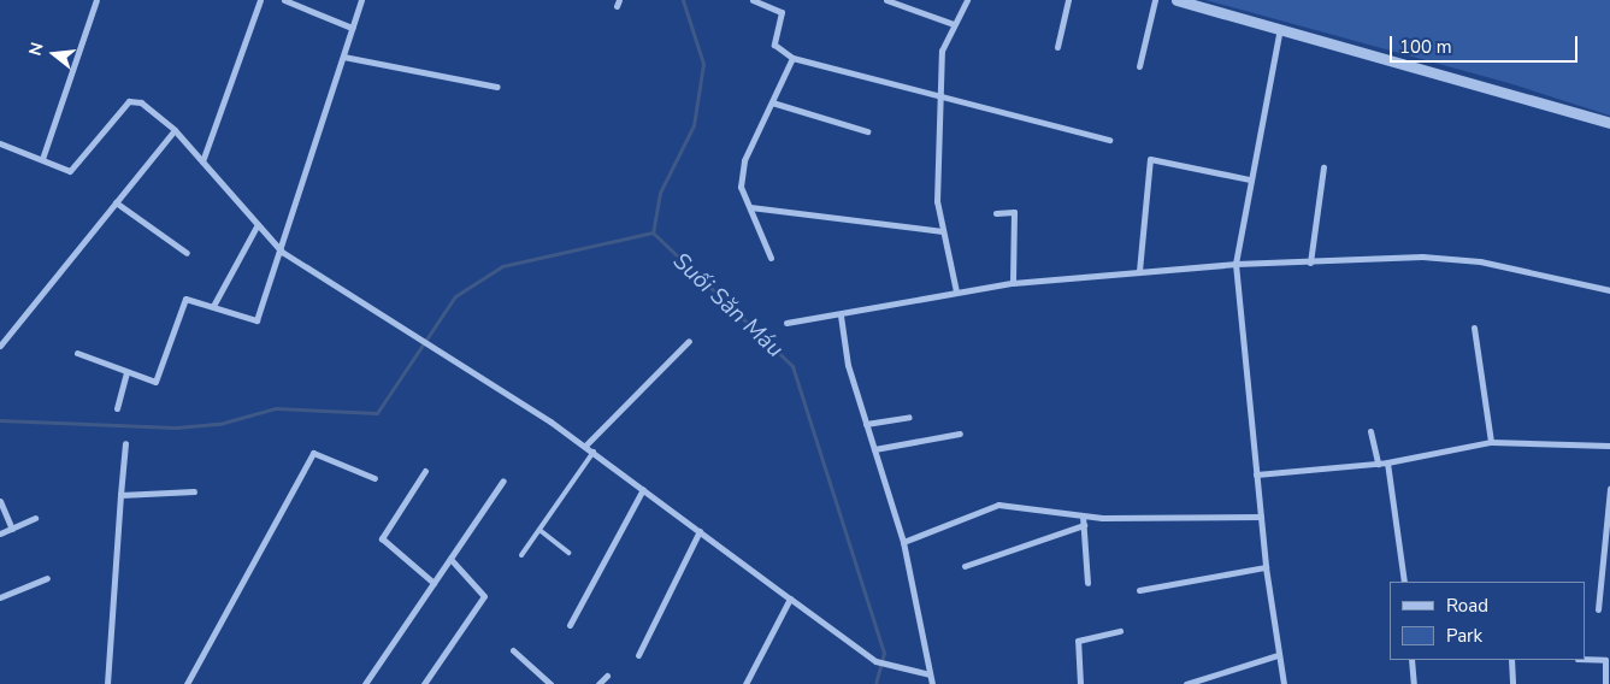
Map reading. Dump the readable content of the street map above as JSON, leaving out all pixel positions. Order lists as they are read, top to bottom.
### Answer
{
  "water": ["Suối Săn Máu"],
  "legend": ["Road", "Park"],
  "scale_bar": "100 m",
  "north": "left"
}
